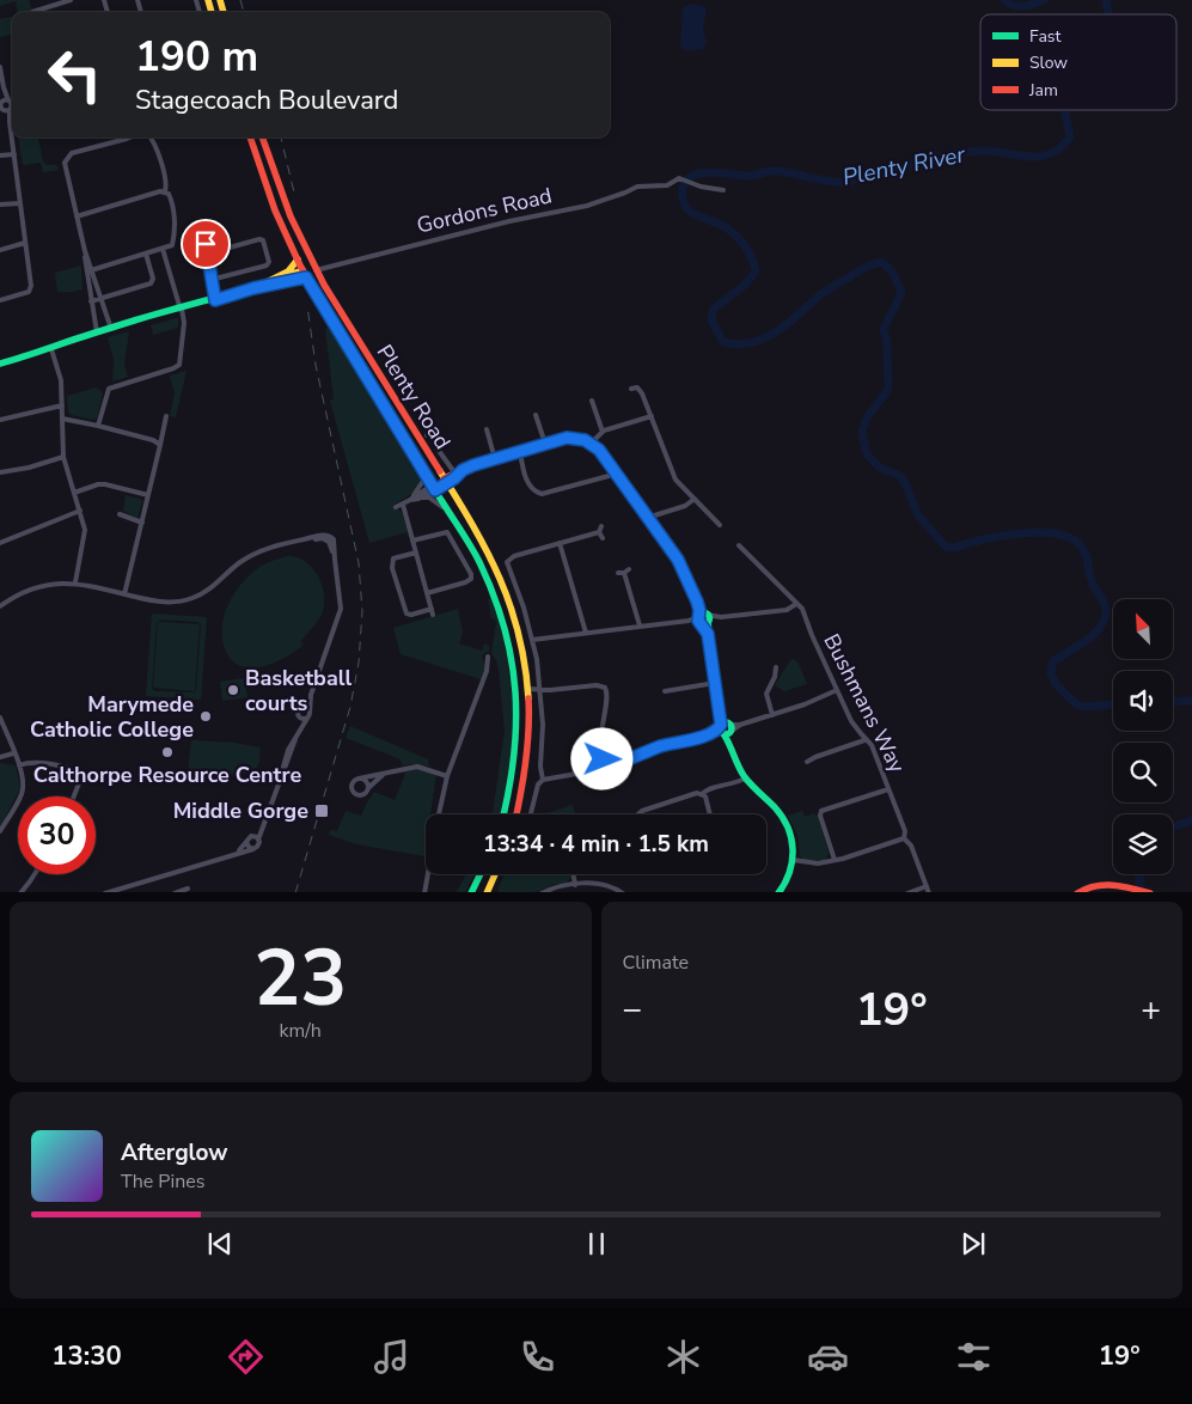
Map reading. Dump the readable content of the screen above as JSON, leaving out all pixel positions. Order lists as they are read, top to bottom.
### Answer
{
  "streets": {
    "main road": ["Gordons Road", "Plenty Road"],
    "street": ["Bushmans Way"]
  },
  "crossings": [
    ["Gordons Road", "Plenty Road"]
  ],
  "water": ["Plenty River"],
  "places": {
    "other": ["Basketball courts", "Marymede Catholic College", "Calthorpe Resource Centre"],
    "transit": ["Middle Gorge"]
  },
  "legend": ["Fast", "Slow", "Jam"],
  "north": "top left",
  "page": {
    "turn": ["190 m", "Stagecoach Boulevard"],
    "limit": "30",
    "trip": "13:34 · 4 min · 1.5 km",
    "tile": [
      ["23", "km/h"],
      "Climate"
    ],
    "heat": ["−", "19°", "+"],
    "song": ["Afterglow", "The Pines"],
    "tabs": ["13:30", "19°"]
  }
}
